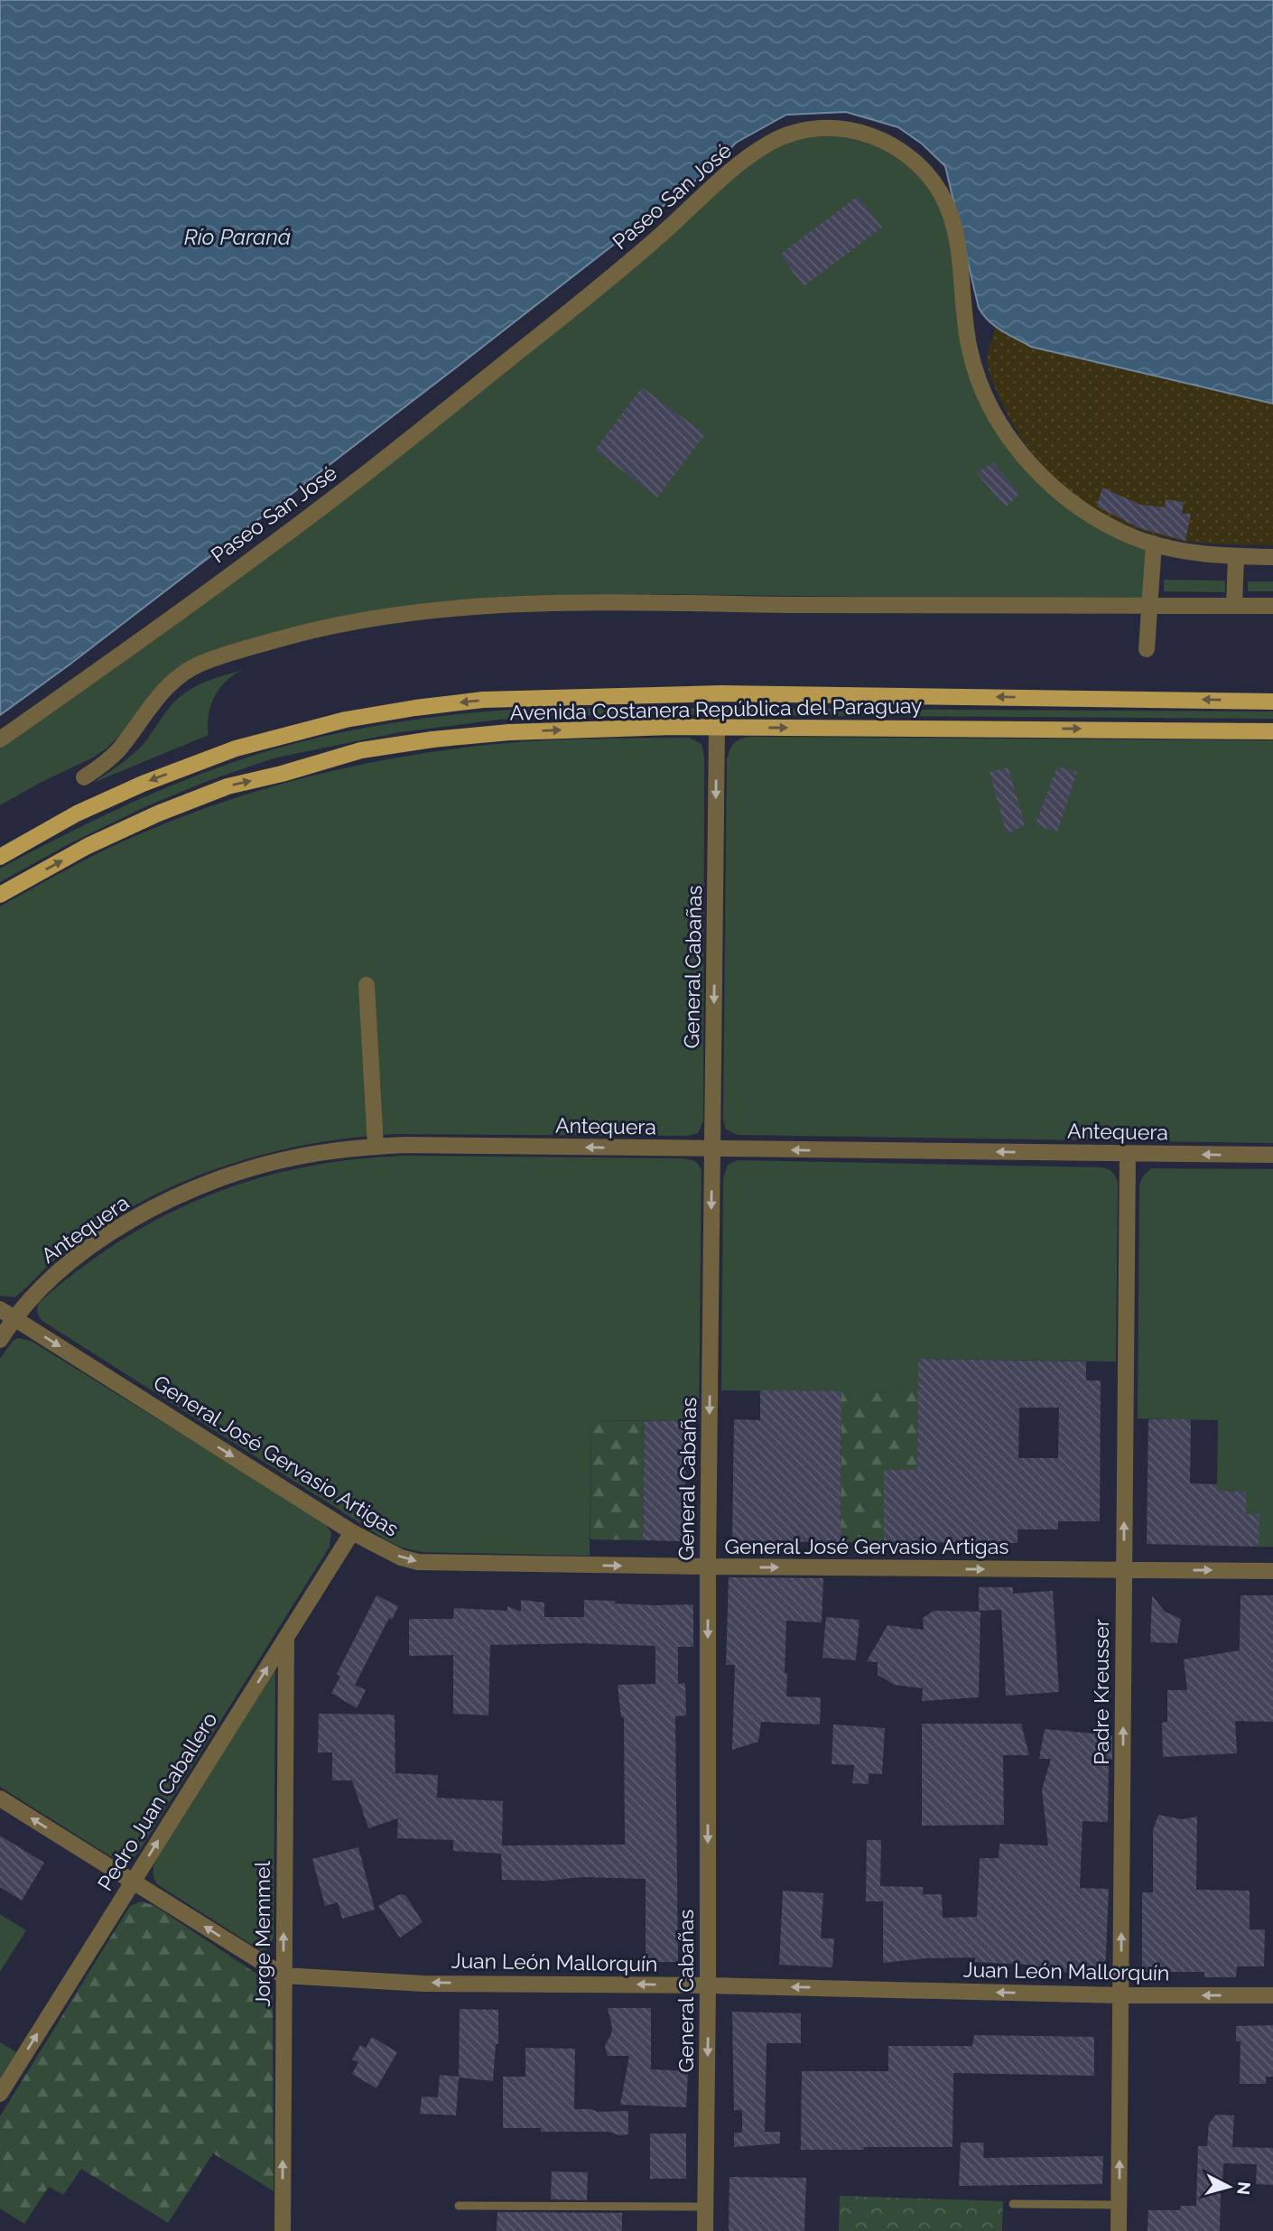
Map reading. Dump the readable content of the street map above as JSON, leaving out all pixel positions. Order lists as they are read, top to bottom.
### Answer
{
  "streets": {
    "main road": ["Avenida Costanera República del Paraguay"],
    "street": [
      "Paseo San José",
      "General Cabañas",
      "Antequera",
      "General José Gervasio Artigas",
      "Padre Kreusser",
      "Pedro Juan Caballero",
      "Jorge Memmel",
      "Juan León Mallorquín"
    ]
  },
  "crossings": [
    ["Avenida Costanera República del Paraguay", "General Cabañas"],
    ["General Cabañas", "Antequera"],
    ["General Cabañas", "General José Gervasio Artigas"],
    ["General Cabañas", "Juan León Mallorquín"],
    ["Antequera", "General José Gervasio Artigas"],
    ["Antequera", "Padre Kreusser"],
    ["General José Gervasio Artigas", "Padre Kreusser"],
    ["General José Gervasio Artigas", "Pedro Juan Caballero"],
    ["Padre Kreusser", "Juan León Mallorquín"],
    ["Pedro Juan Caballero", "Jorge Memmel"],
    ["Pedro Juan Caballero", "Juan León Mallorquín"],
    ["Jorge Memmel", "Juan León Mallorquín"]
  ],
  "one_way": [
    "General Cabañas",
    "Antequera",
    "General José Gervasio Artigas",
    "Padre Kreusser",
    "Pedro Juan Caballero",
    "Jorge Memmel",
    "Juan León Mallorquín"
  ],
  "water": ["Río Paraná"],
  "north": "right"
}
